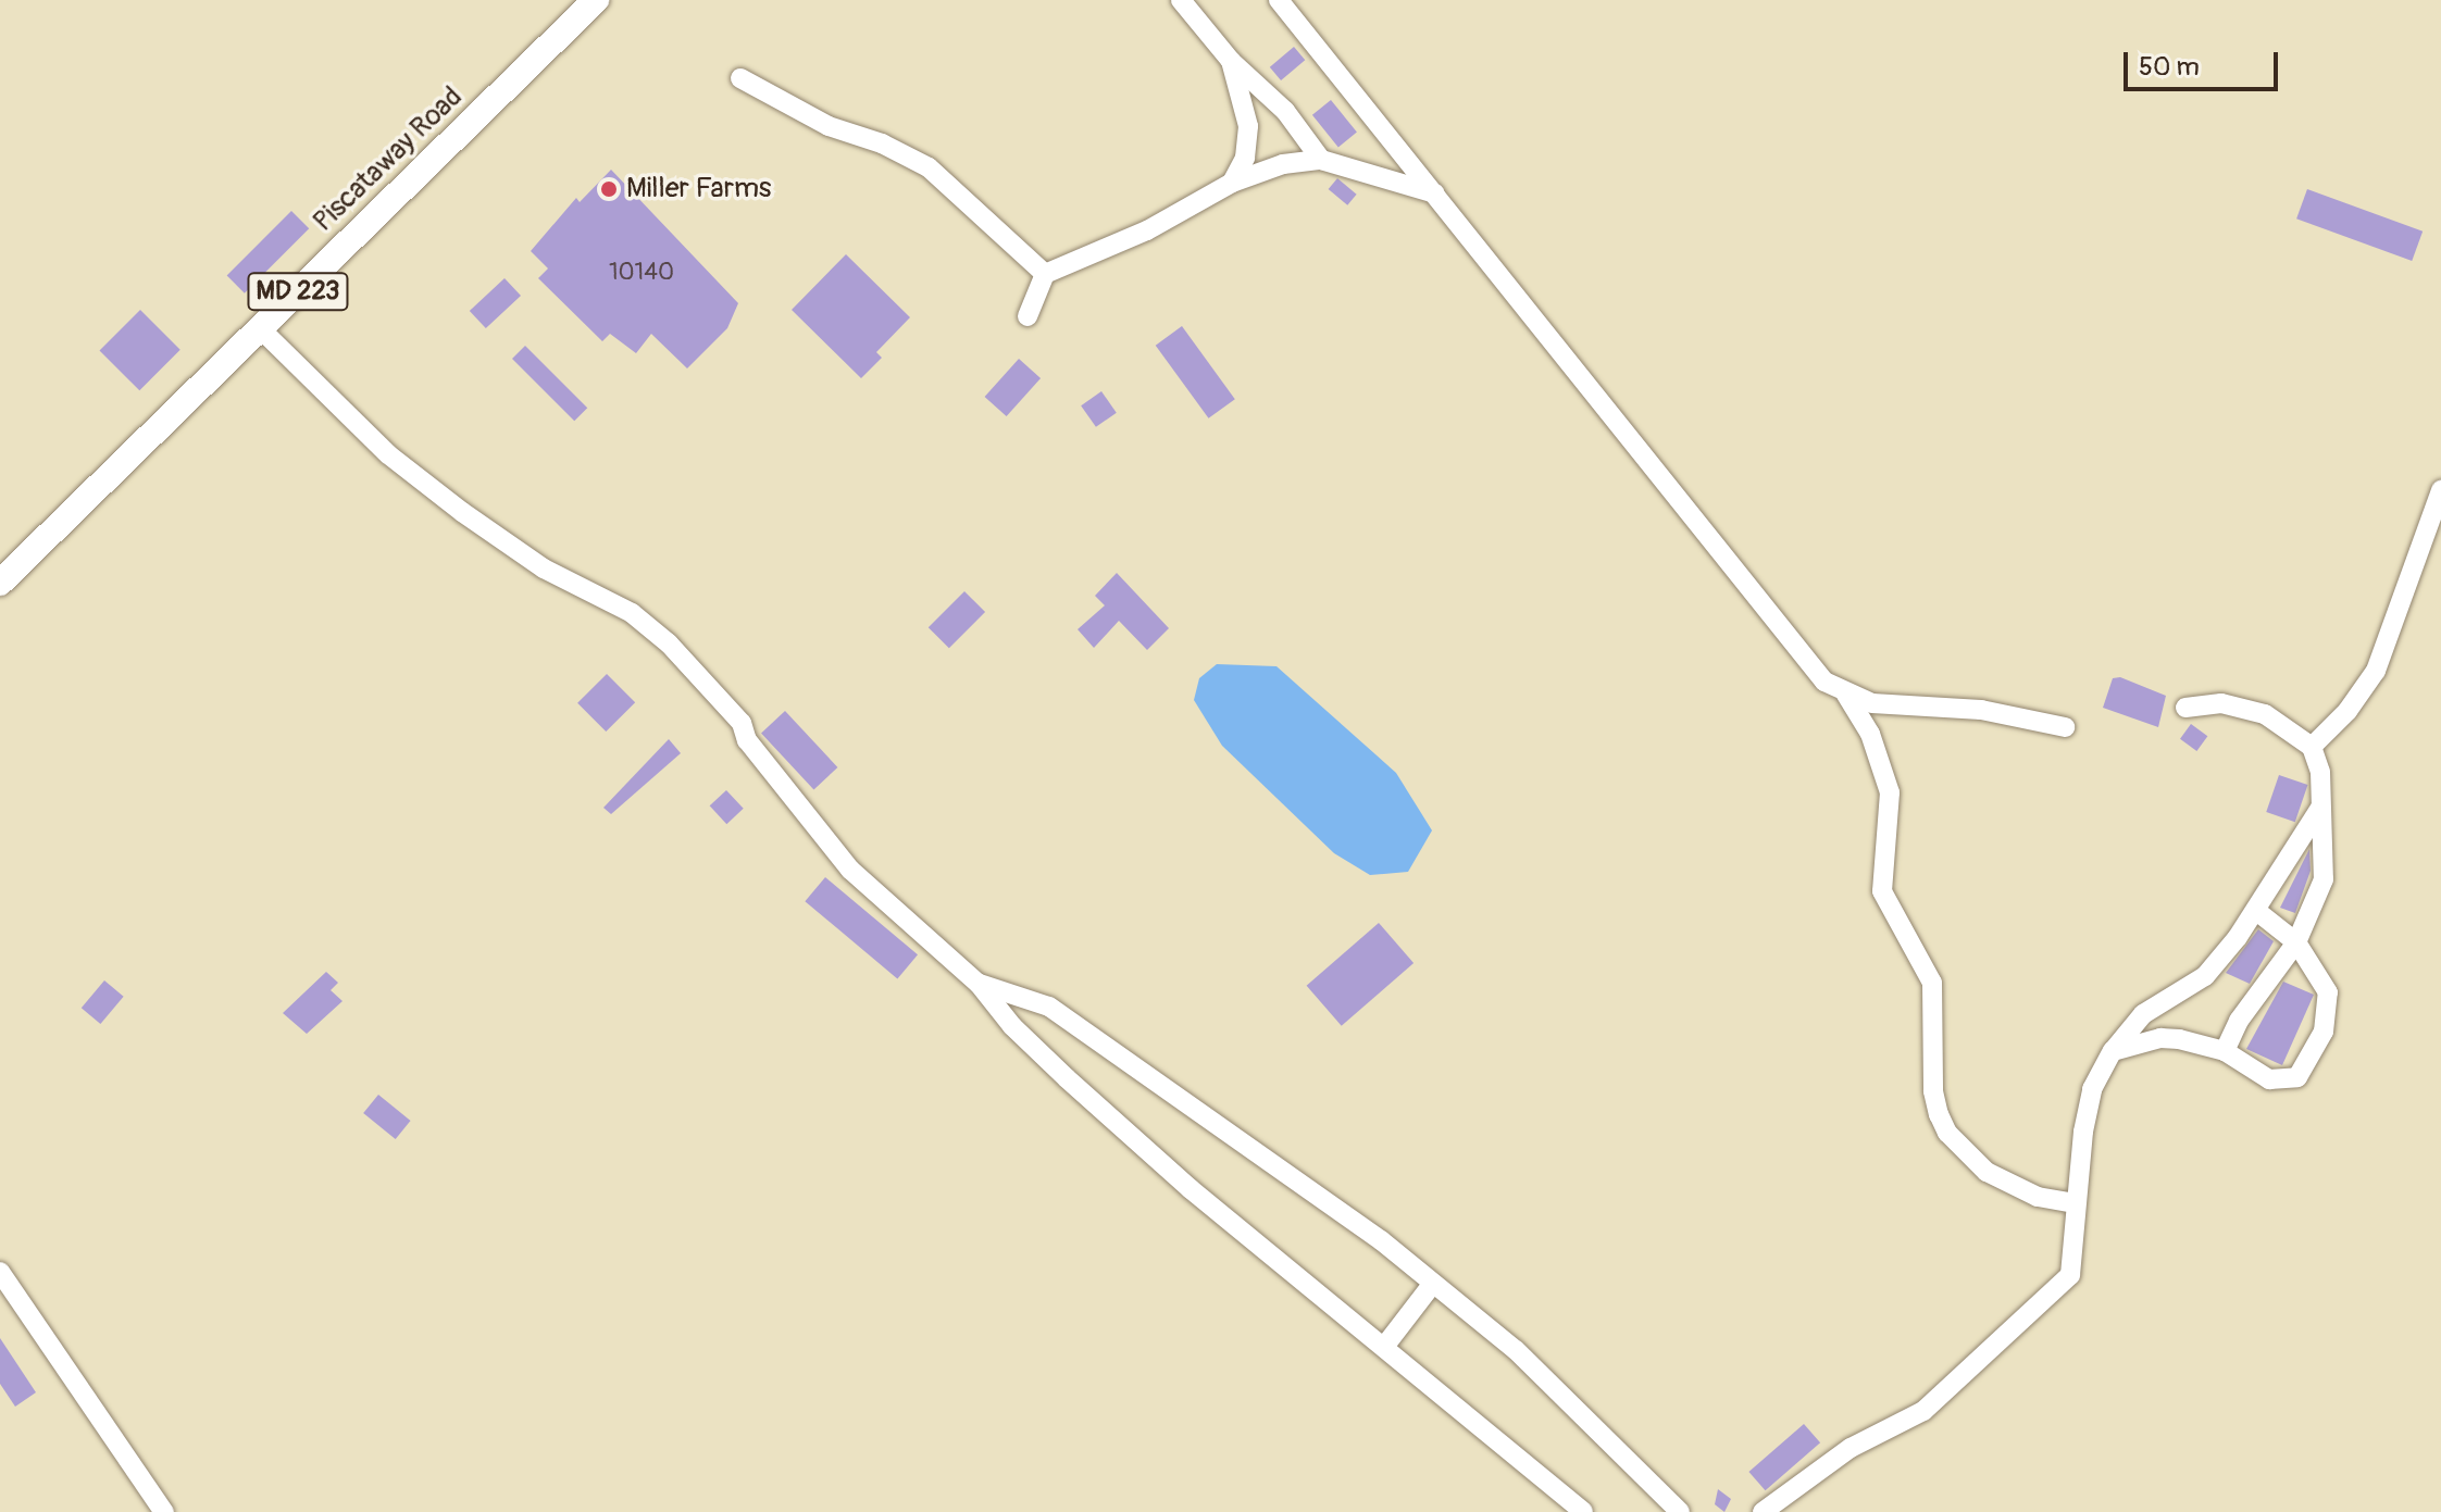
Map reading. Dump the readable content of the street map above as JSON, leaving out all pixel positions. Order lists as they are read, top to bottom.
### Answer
{
  "streets": {
    "main road": ["Piscataway Road", "MD 223"]
  },
  "places": ["Miller Farms"],
  "house_numbers": ["10140"],
  "scale_bar": "50 m"
}
